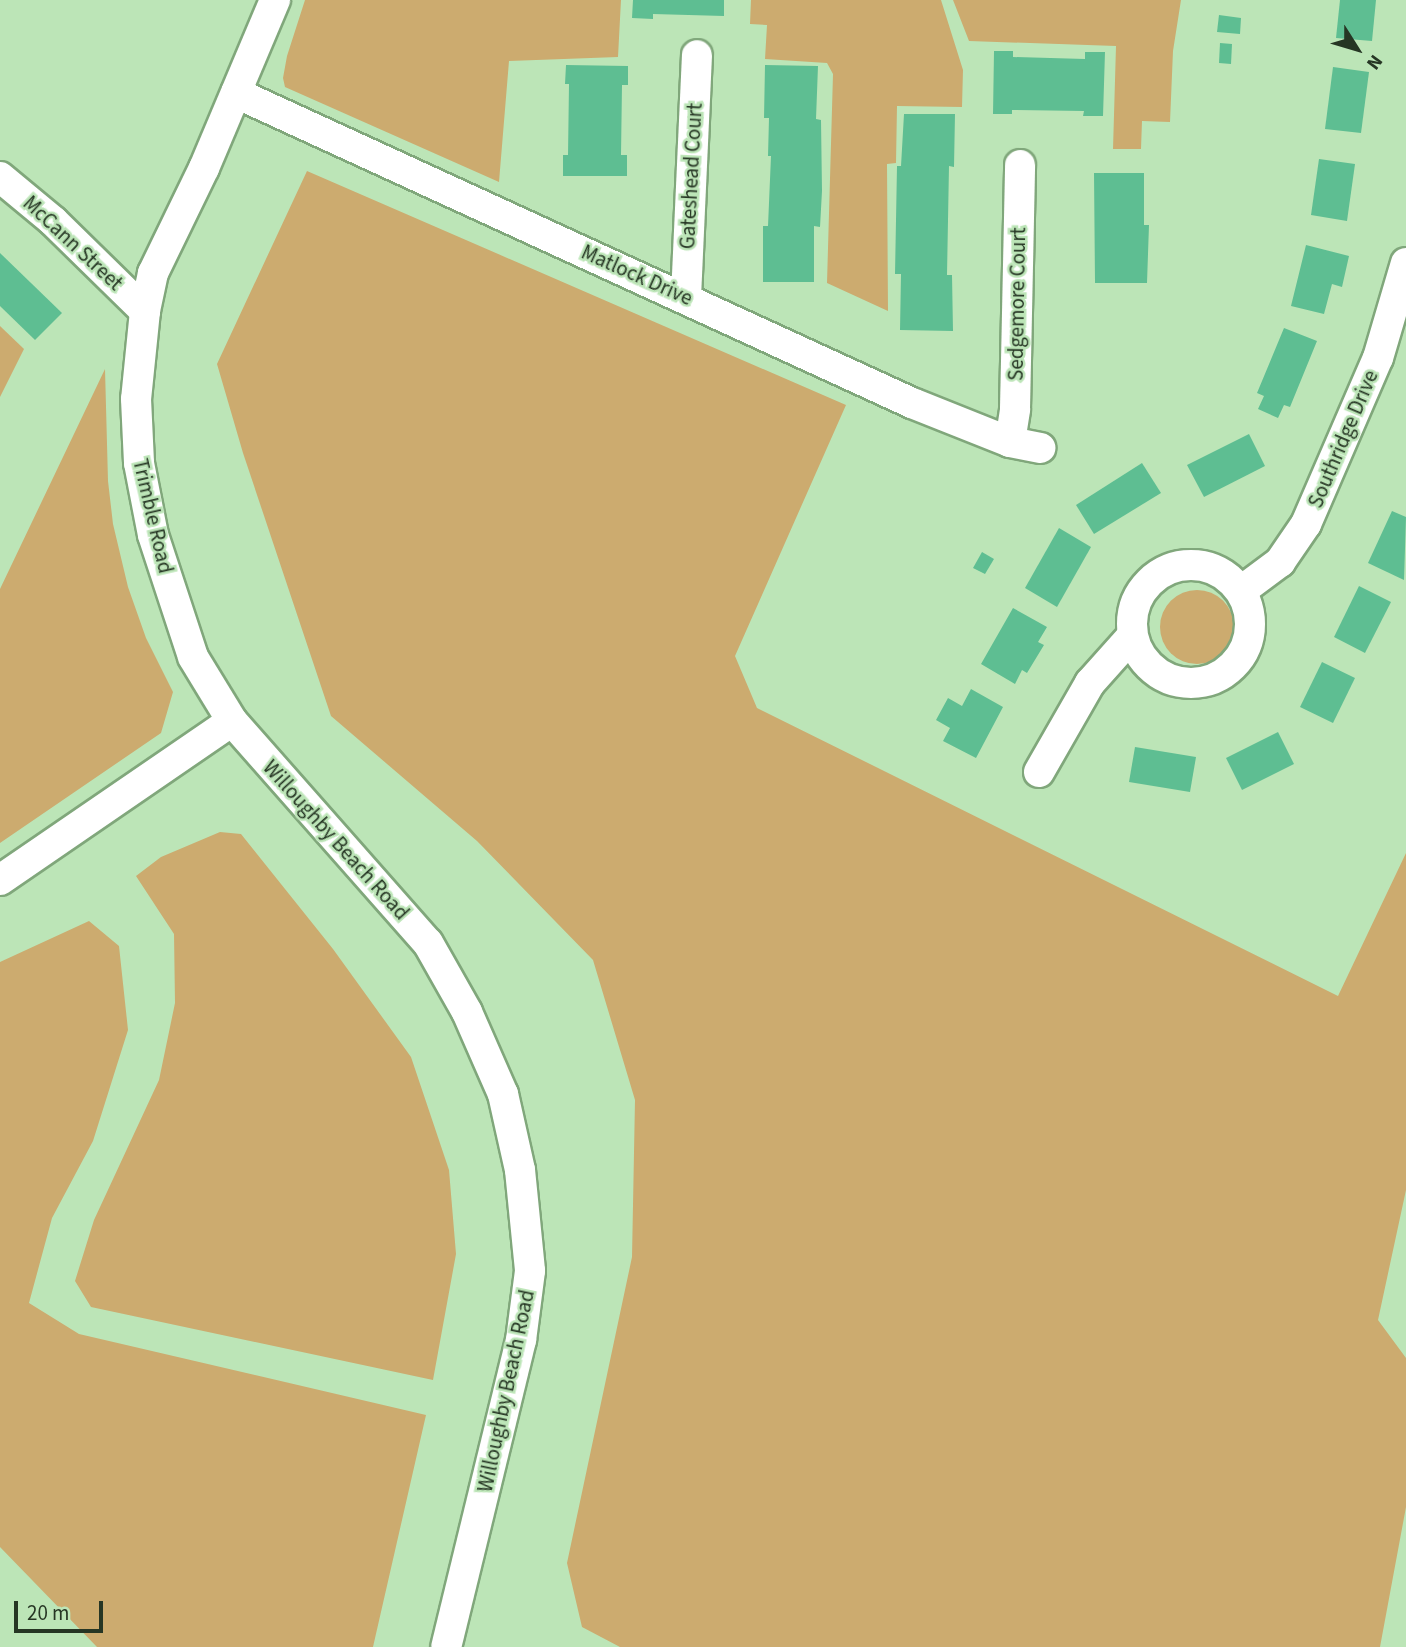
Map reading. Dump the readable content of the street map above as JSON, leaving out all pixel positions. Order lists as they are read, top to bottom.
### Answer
{
  "streets": {
    "street": [
      "Gateshead Court",
      "McCann Street",
      "Matlock Drive",
      "Sedgemore Court",
      "Southridge Drive",
      "Trimble Road",
      "Willoughby Beach Road"
    ]
  },
  "crossings": [
    ["Gateshead Court", "Matlock Drive"],
    ["McCann Street", "Trimble Road"],
    ["Matlock Drive", "Sedgemore Court"],
    ["Matlock Drive", "Trimble Road"],
    ["Trimble Road", "Willoughby Beach Road"]
  ],
  "scale_bar": "20 m",
  "north": "bottom right"
}
